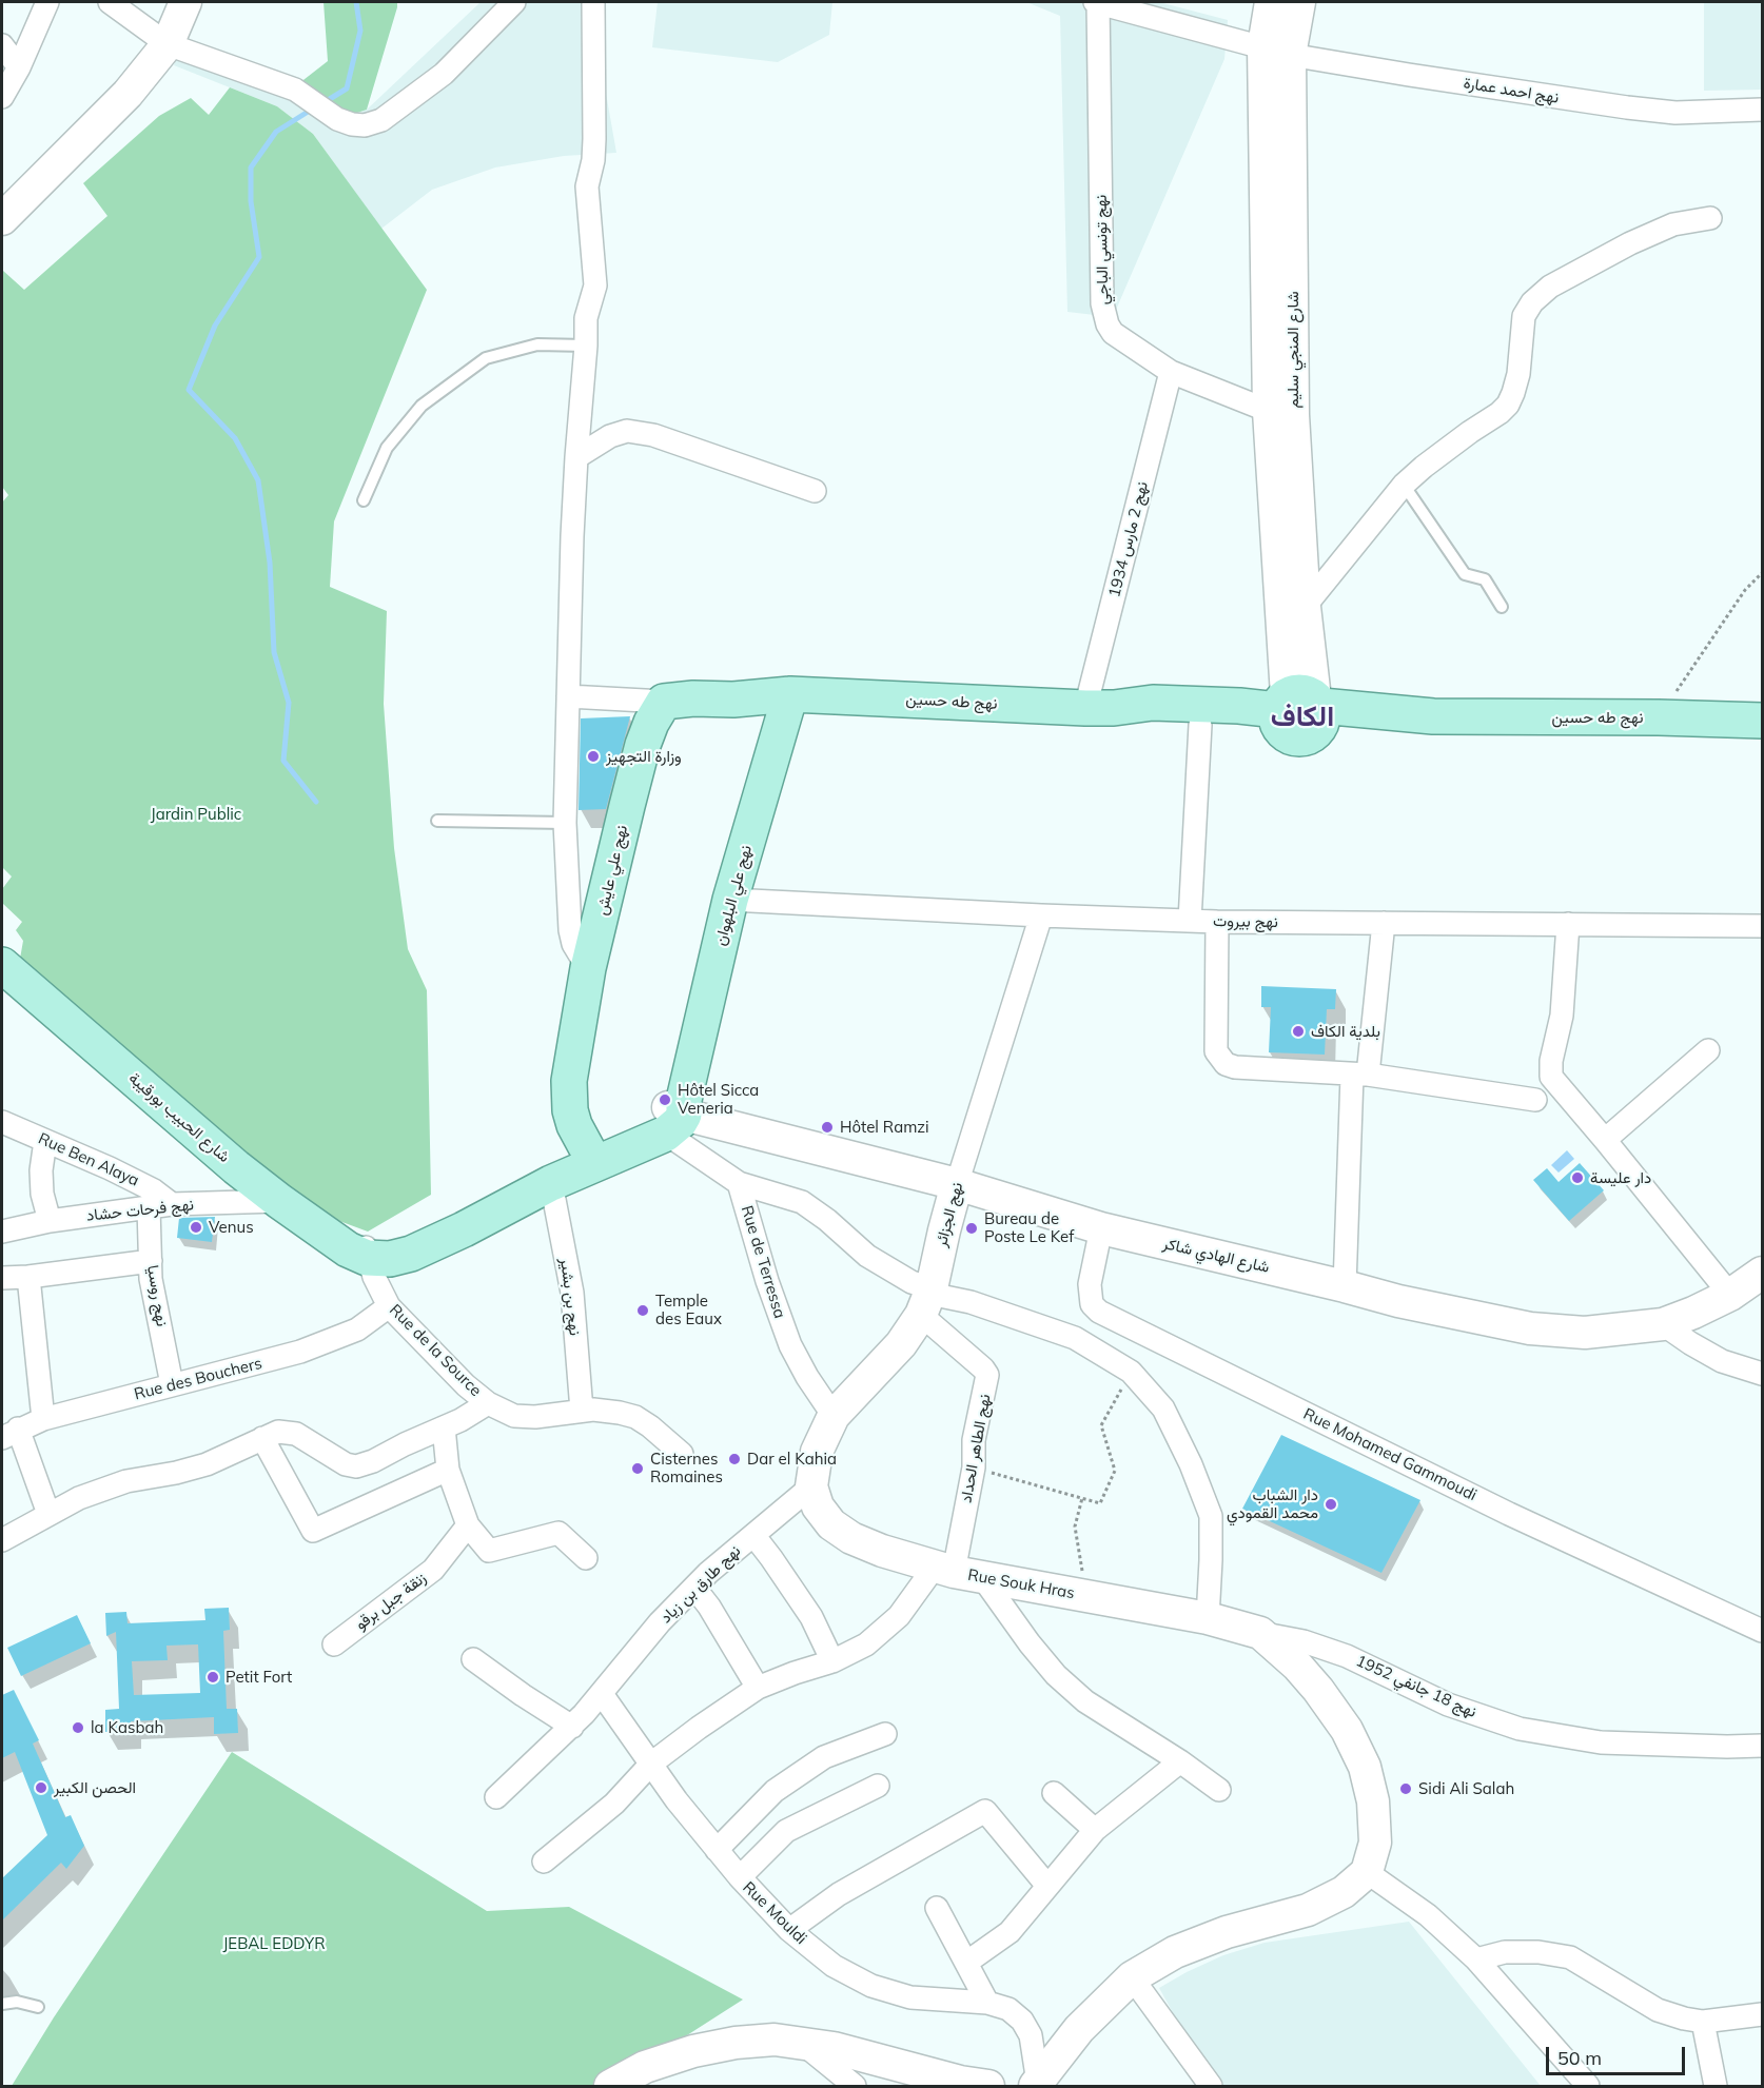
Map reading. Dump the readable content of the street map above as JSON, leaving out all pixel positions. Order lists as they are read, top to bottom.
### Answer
{
  "streets": {
    "main road": [
      "شارع المنجي سليم",
      "نهج طه حسين",
      "نهج علي عايش",
      "نهج علي البلهوان",
      "شارع الحبيب بورقيبة",
      "نهج الجزائر",
      "شارع الهادي شاكر",
      "Rue Souk Hras"
    ],
    "street": [
      "نهج احمد عمارة",
      "نهج تونسي الباجي",
      "نهج 2 مارس 1934",
      "نهج بيروت",
      "Rue Ben Alaya",
      "نهج فرحات حشاد",
      "Rue de Terressa",
      "نهج روسيا",
      "نهج بن بشير",
      "Rue de la Source",
      "Rue des Bouchers",
      "نهج الطاهر الحداد",
      "Rue Mohamed Gammoudi",
      "نهج طارق بن زياد",
      "زنقة جبل برقو",
      "نهج 18 جانفي 1952",
      "Rue Mouldi"
    ]
  },
  "crossings": [
    ["نهج احمد عمارة", "نهج تونسي الباجي"],
    ["نهج احمد عمارة", "شارع المنجي سليم"],
    ["نهج تونسي الباجي", "شارع المنجي سليم"],
    ["نهج تونسي الباجي", "نهج 2 مارس 1934"],
    ["شارع المنجي سليم", "نهج طه حسين"],
    ["نهج 2 مارس 1934", "نهج طه حسين"],
    ["نهج طه حسين", "نهج علي البلهوان"],
    ["نهج علي البلهوان", "نهج بيروت"],
    ["نهج علي البلهوان", "شارع الهادي شاكر"],
    ["نهج علي البلهوان", "Rue de Terressa"],
    ["نهج بيروت", "نهج الجزائر"],
    ["شارع الحبيب بورقيبة", "نهج فرحات حشاد"],
    ["شارع الحبيب بورقيبة", "Rue de la Source"],
    ["Rue Ben Alaya", "نهج فرحات حشاد"],
    ["نهج فرحات حشاد", "نهج روسيا"],
    ["نهج الجزائر", "شارع الهادي شاكر"],
    ["نهج الجزائر", "Rue de Terressa"],
    ["نهج الجزائر", "نهج الطاهر الحداد"],
    ["نهج الجزائر", "نهج طارق بن زياد"],
    ["نهج الجزائر", "Rue Souk Hras"],
    ["شارع الهادي شاكر", "Rue de Terressa"],
    ["شارع الهادي شاكر", "Rue Mohamed Gammoudi"],
    ["نهج روسيا", "Rue des Bouchers"],
    ["نهج بن بشير", "Rue de la Source"],
    ["Rue de la Source", "Rue des Bouchers"],
    ["نهج الطاهر الحداد", "Rue Souk Hras"],
    ["نهج طارق بن زياد", "Rue Souk Hras"],
    ["نهج طارق بن زياد", "Rue Mouldi"],
    ["Rue Souk Hras", "نهج 18 جانفي 1952"]
  ],
  "districts": ["الكاف"],
  "parks": ["Jardin Public", "JEBAL EDDYR"],
  "places": [
    "وزارة التجهيز",
    "بلدية الكاف",
    "Hôtel Sicca Veneria",
    "Hôtel Ramzi",
    "دار عليسة",
    "Venus",
    "Bureau de Poste Le Kef",
    "Temple des Eaux",
    "Dar el Kahia",
    "Cisternes Romaines",
    "دار الشباب محمد القمودي",
    "Petit Fort",
    "la Kasbah",
    "الحصن الكبير",
    "Sidi Ali Salah"
  ],
  "scale_bar": "50 m"
}
